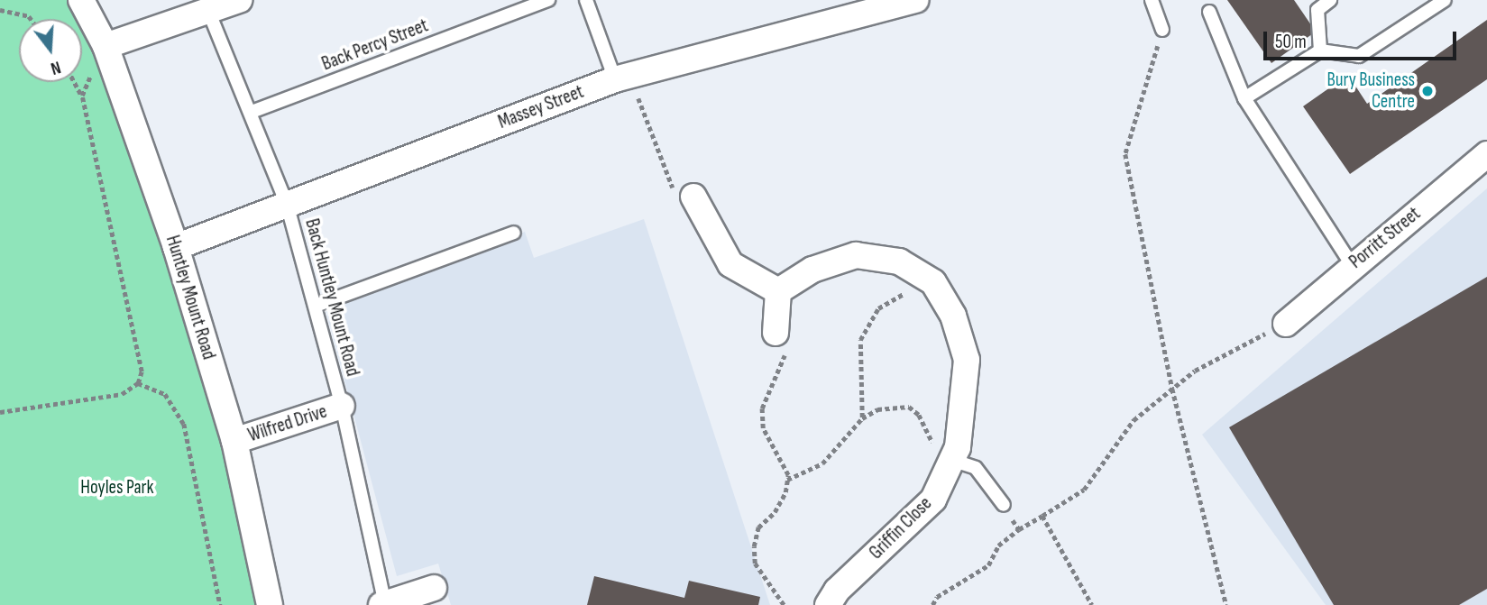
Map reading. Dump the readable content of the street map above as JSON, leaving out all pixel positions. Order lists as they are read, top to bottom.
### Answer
{
  "streets": {
    "street": [
      "Massey Street",
      "Porritt Street",
      "Huntley Mount Road",
      "Wilfred Drive",
      "Griffin Close"
    ],
    "lane": ["Back Percy Street", "Back Huntley Mount Road"]
  },
  "crossings": [
    ["Back Percy Street", "Back Huntley Mount Road"],
    ["Massey Street", "Huntley Mount Road"],
    ["Massey Street", "Back Huntley Mount Road"],
    ["Huntley Mount Road", "Wilfred Drive"],
    ["Back Huntley Mount Road", "Wilfred Drive"]
  ],
  "parks": ["Hoyles Park"],
  "places": ["Bury Business Centre"],
  "scale_bar": "50 m",
  "north": "bottom"
}
